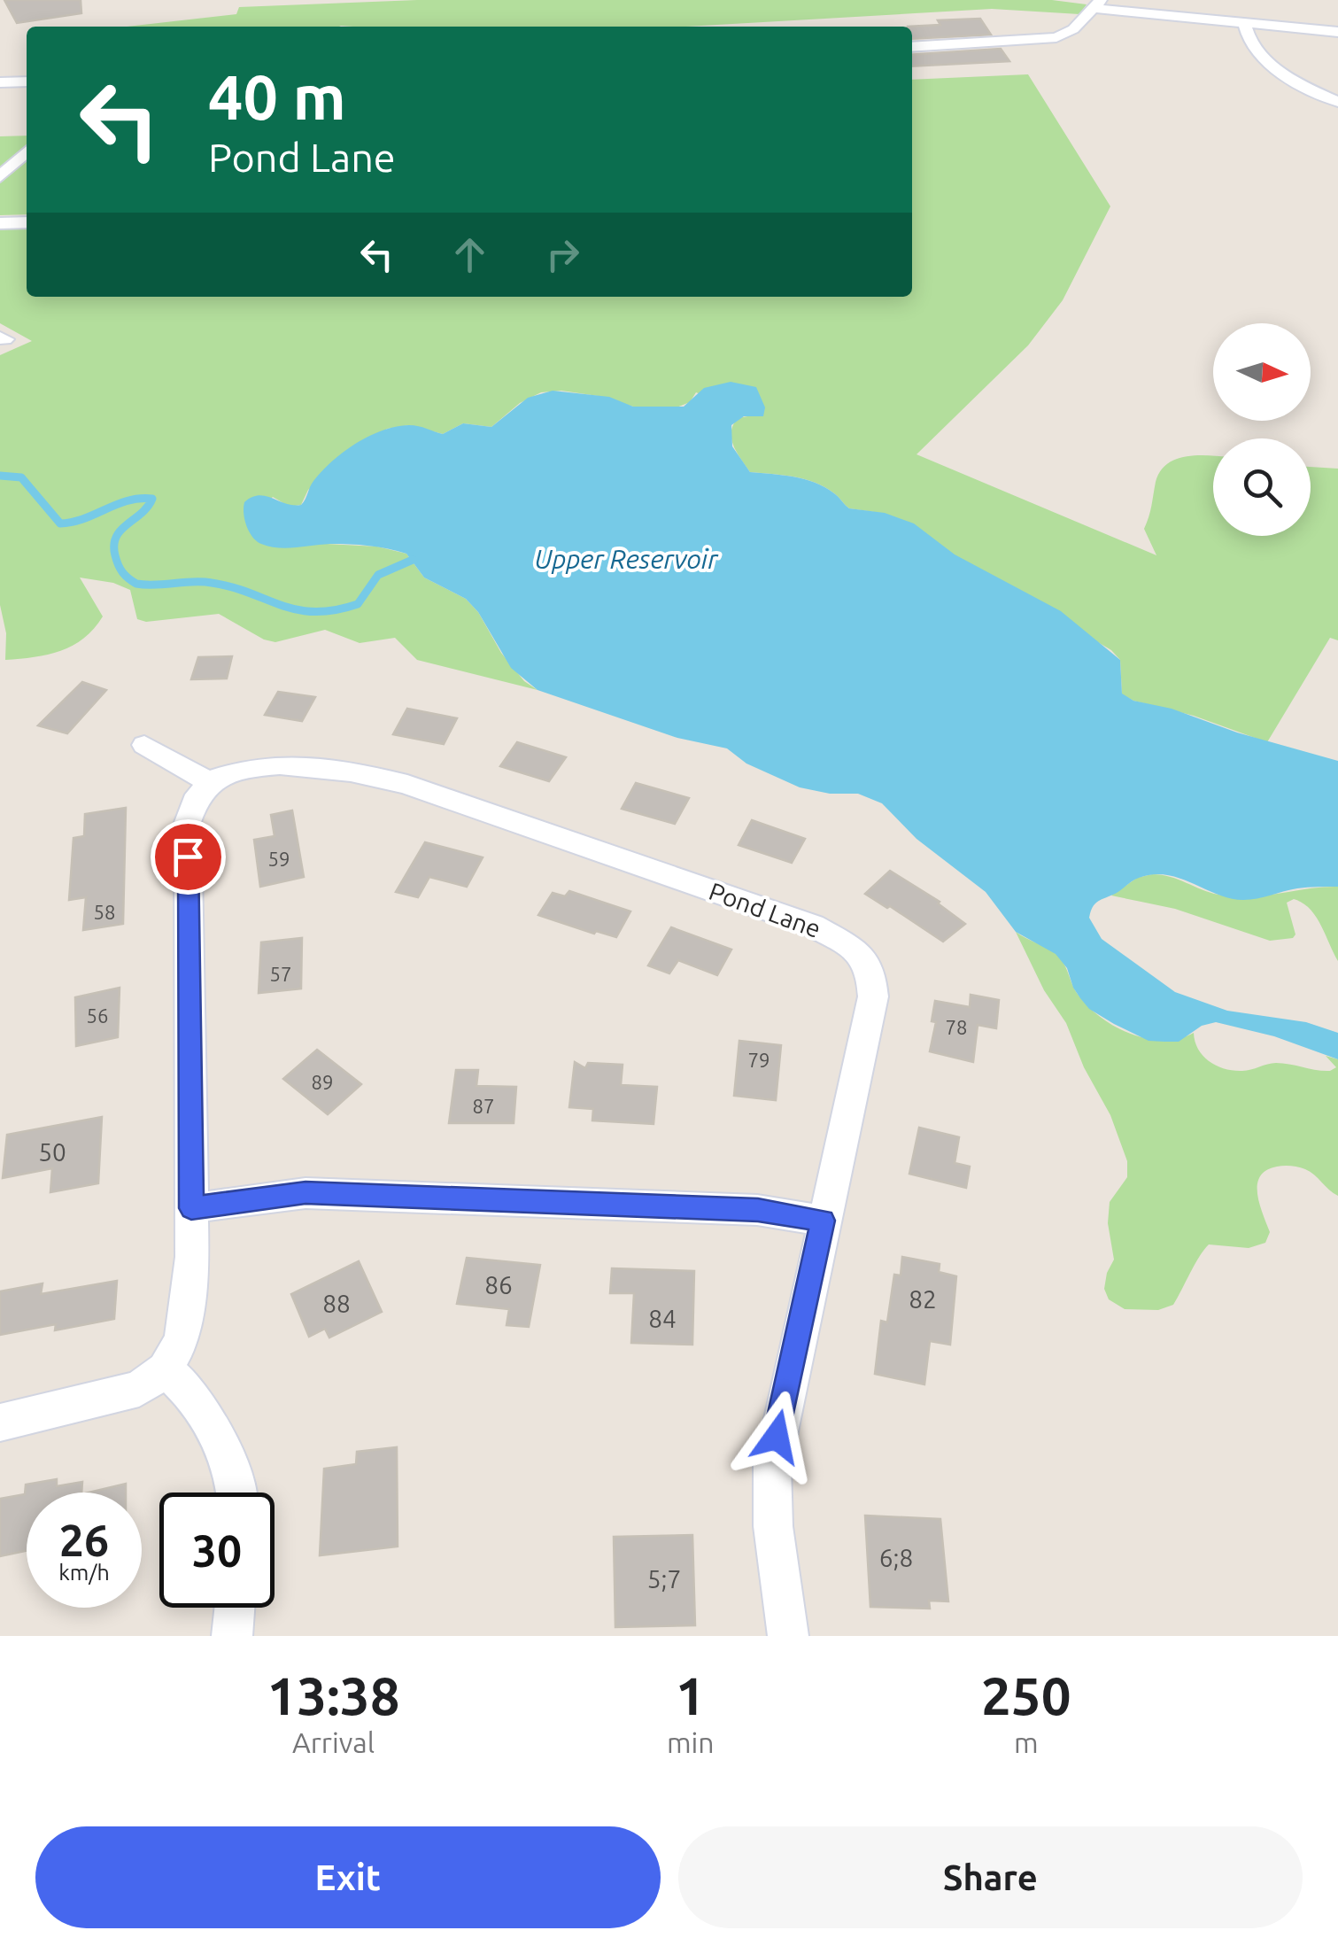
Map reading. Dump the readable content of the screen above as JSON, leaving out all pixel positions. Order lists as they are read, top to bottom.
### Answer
{
  "streets": {
    "street": ["Pond Lane"]
  },
  "water": ["Upper Reservoir"],
  "house_numbers": [
    "59",
    "58",
    "57",
    "56",
    "78",
    "79",
    "89",
    "87",
    "50",
    "86",
    "82",
    "88",
    "84",
    "6;8",
    "5;7"
  ],
  "north": "right",
  "page": {
    "turn": ["40 m", "Pond Lane"],
    "speed": "26 km/h",
    "limit": "30",
    "eta": [
      "13:38",
      "Arrival",
      "1",
      "min",
      "250",
      "m"
    ],
    "buttons": ["Exit", "Share"]
  }
}
